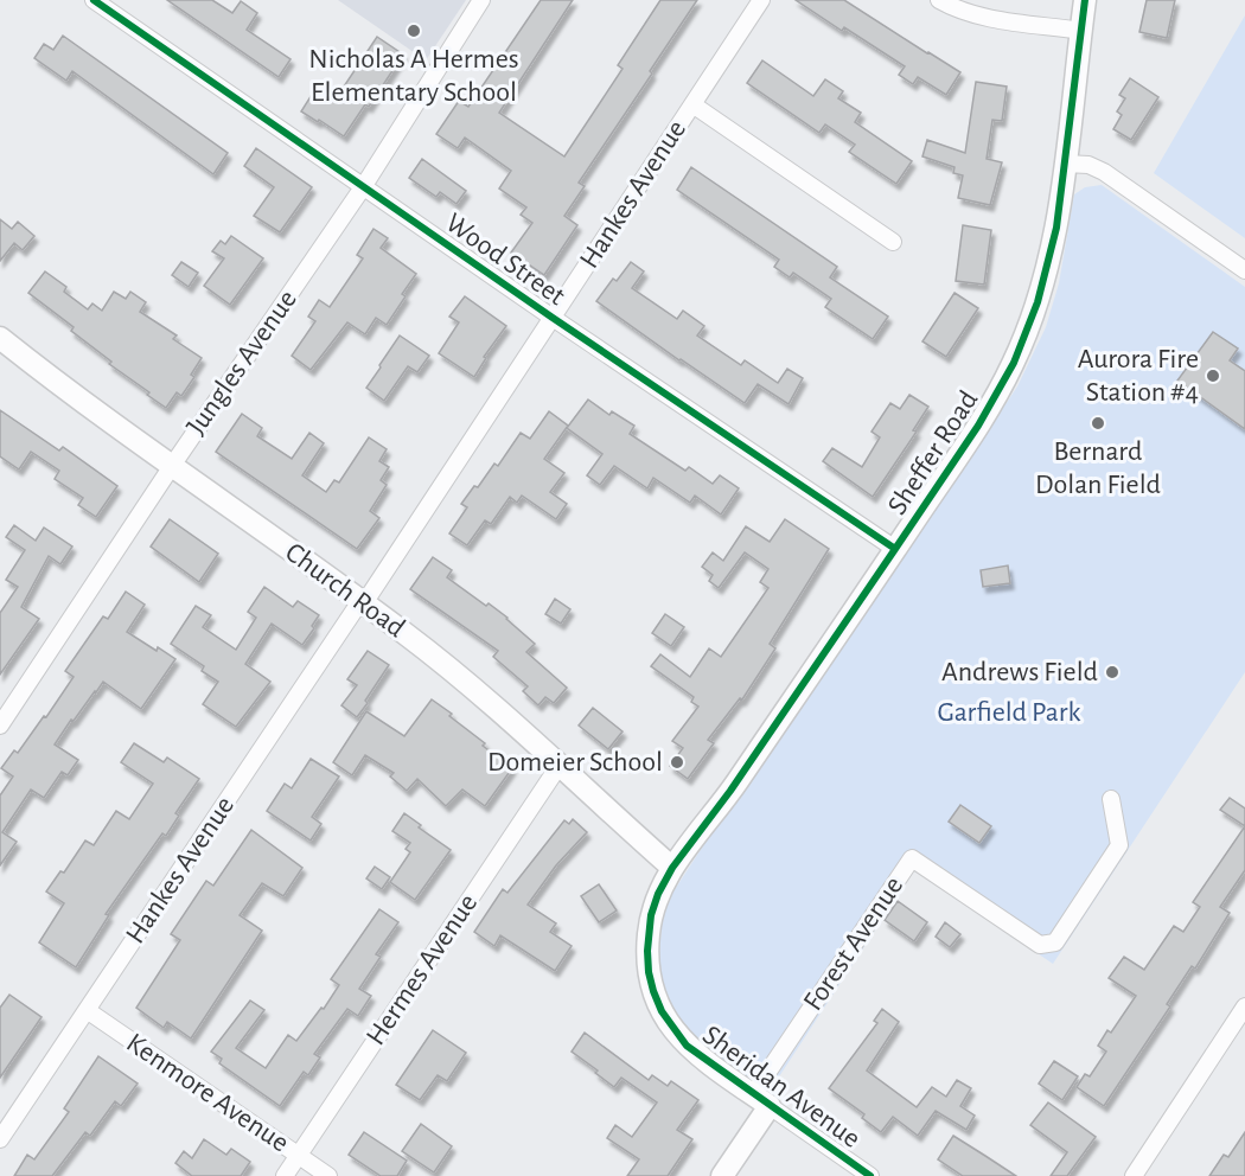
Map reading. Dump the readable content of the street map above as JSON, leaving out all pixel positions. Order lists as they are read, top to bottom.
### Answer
{
  "streets": {
    "street": [
      "Hankes Avenue",
      "Wood Street",
      "Jungles Avenue",
      "Sheffer Road",
      "Church Road",
      "Forest Avenue",
      "Hermes Avenue",
      "Sheridan Avenue",
      "Kenmore Avenue"
    ]
  },
  "crossings": [
    ["Hankes Avenue", "Wood Street"],
    ["Hankes Avenue", "Church Road"],
    ["Hankes Avenue", "Kenmore Avenue"],
    ["Wood Street", "Jungles Avenue"],
    ["Wood Street", "Sheffer Road"],
    ["Jungles Avenue", "Church Road"],
    ["Sheffer Road", "Church Road"],
    ["Sheffer Road", "Sheridan Avenue"],
    ["Church Road", "Hermes Avenue"],
    ["Church Road", "Sheridan Avenue"],
    ["Forest Avenue", "Sheridan Avenue"],
    ["Hermes Avenue", "Kenmore Avenue"]
  ],
  "parks": ["Garfield Park"],
  "places": [
    "Nicholas A Hermes Elementary School",
    "Aurora Fire Station #4",
    "Bernard Dolan Field",
    "Andrews Field",
    "Domeier School"
  ]
}
